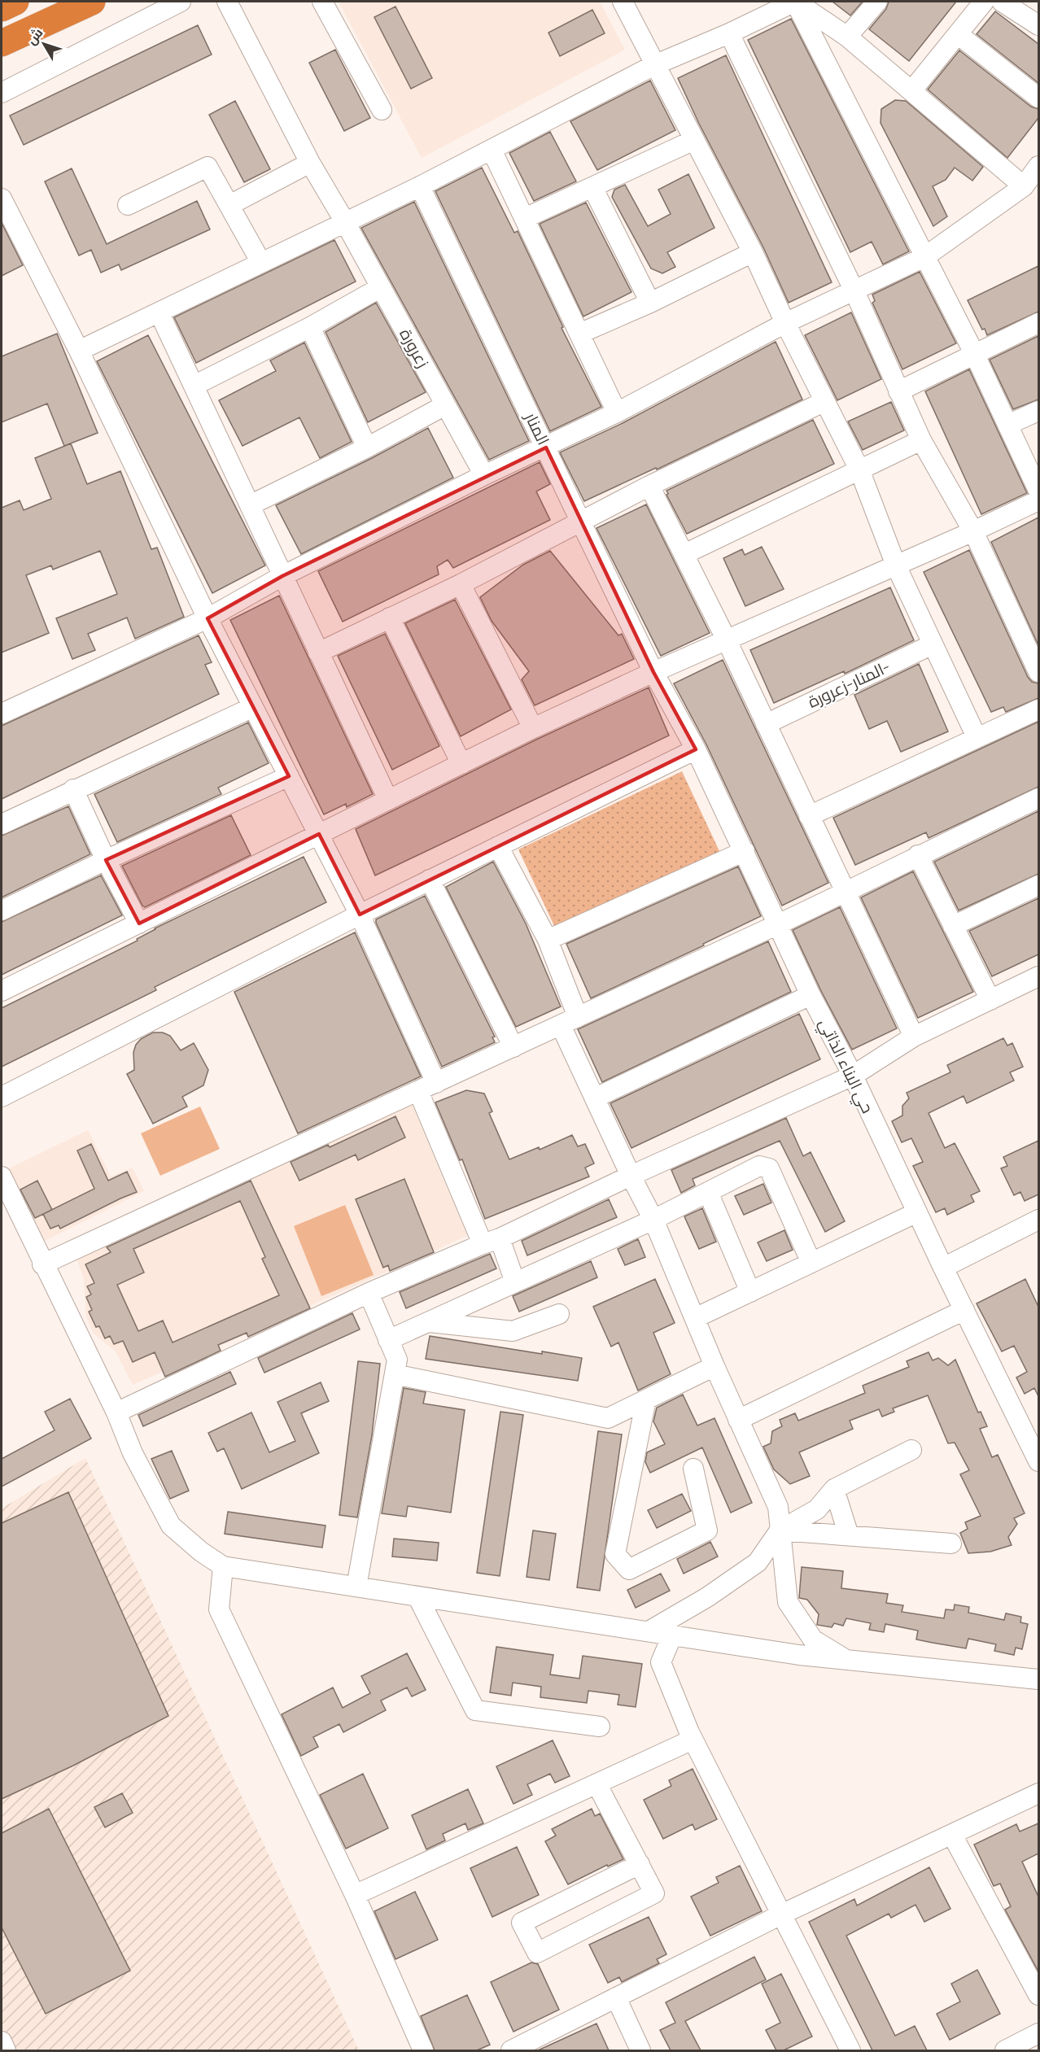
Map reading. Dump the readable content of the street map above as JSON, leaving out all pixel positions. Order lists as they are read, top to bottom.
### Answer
{
  "streets": {
    "street": [
      "زعرورة",
      "المنار",
      "المنار-زعرورة-",
      "حي البناء الذاتي"
    ]
  },
  "crossings": [
    ["المنار", "حي البناء الذاتي"]
  ],
  "north": "top left"
}
